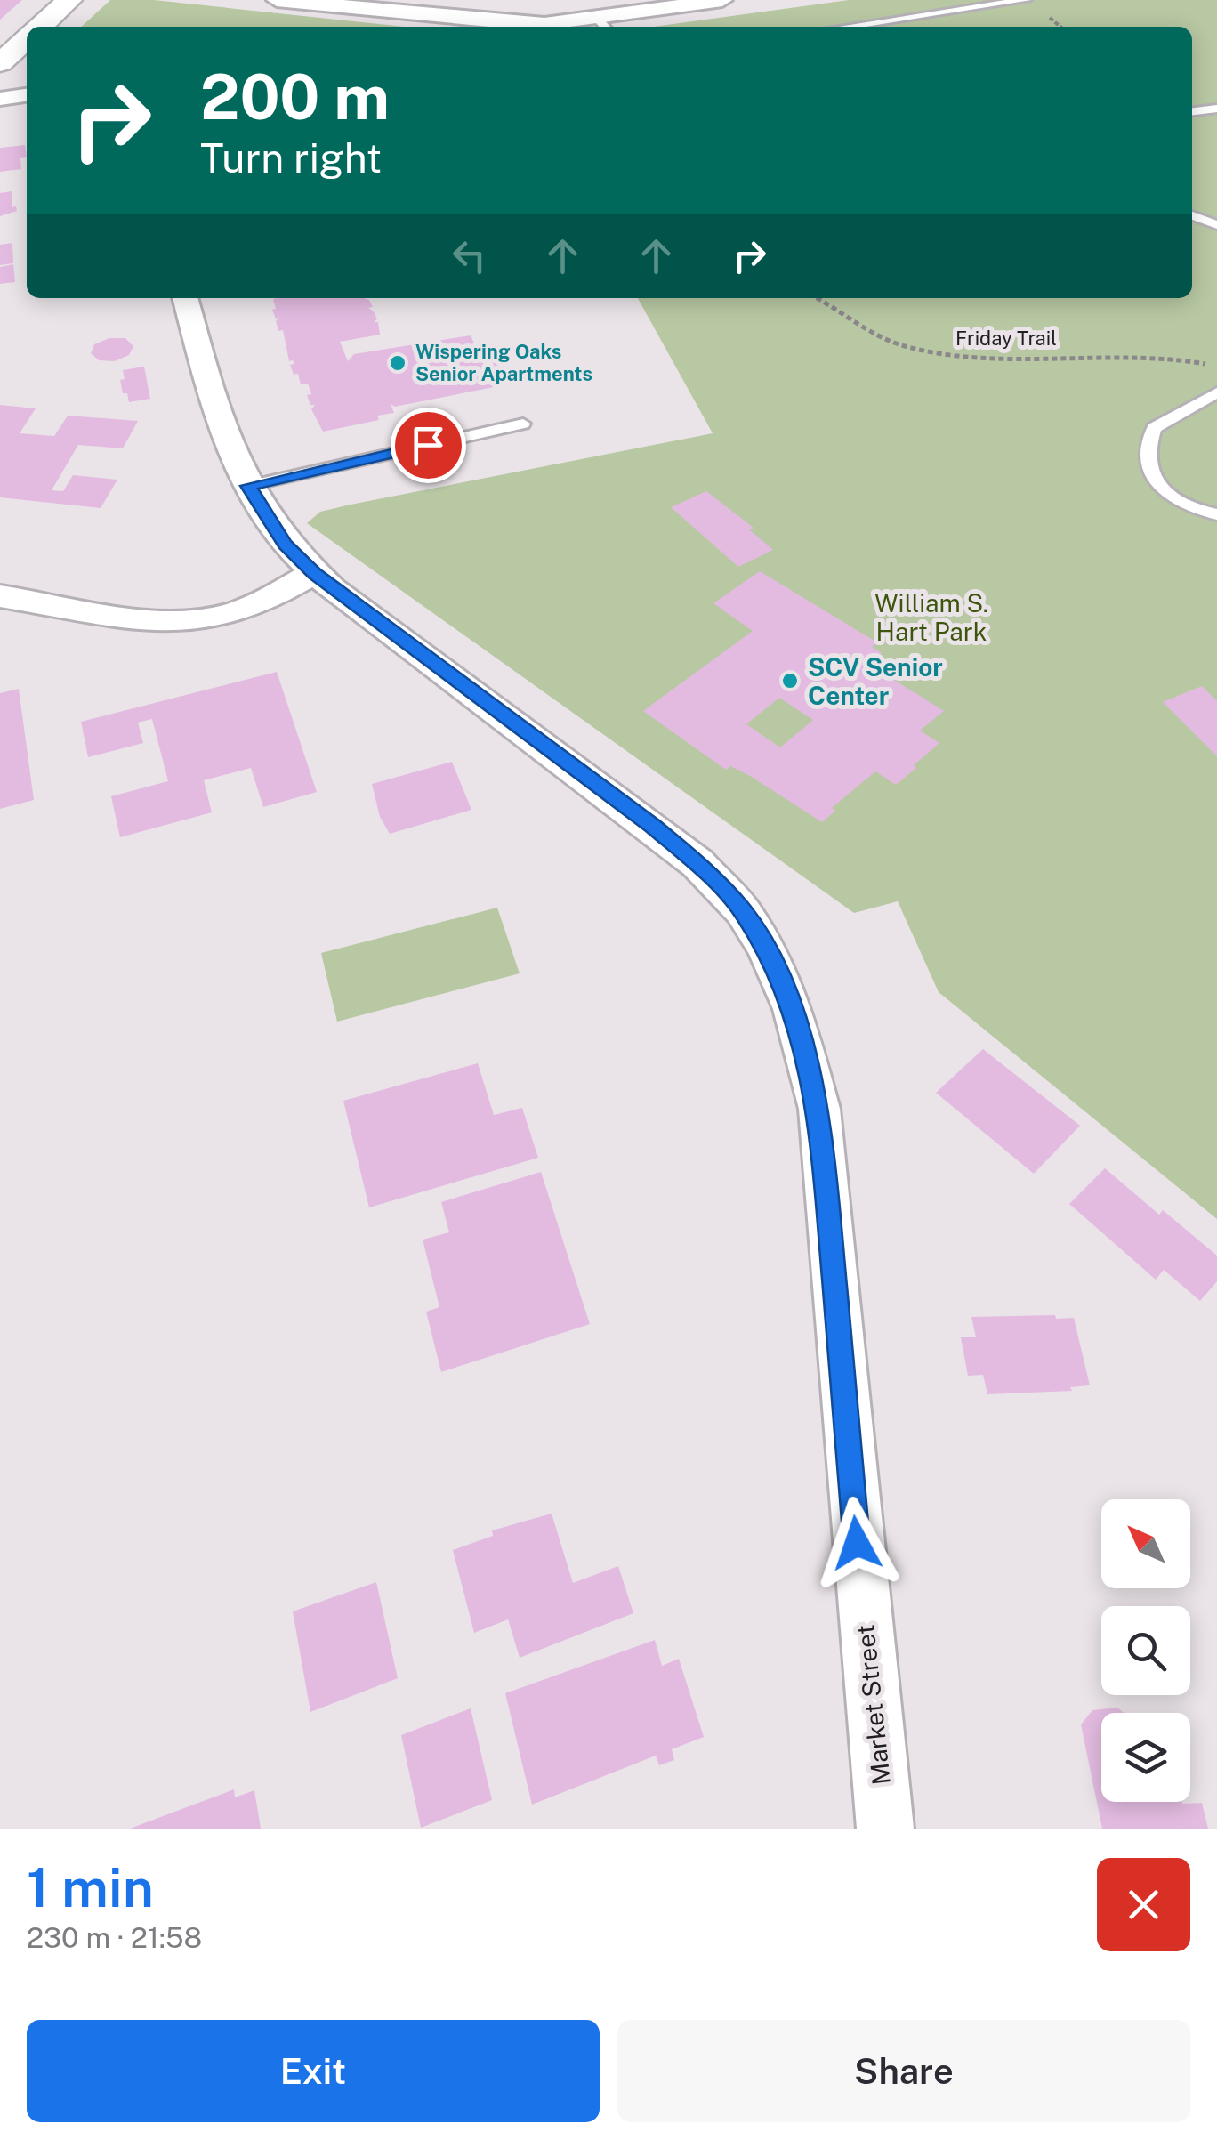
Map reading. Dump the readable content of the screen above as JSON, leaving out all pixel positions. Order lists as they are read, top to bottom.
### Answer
{
  "streets": {
    "street": ["Market Street"],
    "path": ["Friday Trail"]
  },
  "parks": ["William S. Hart Park"],
  "places": ["Wispering Oaks Senior Apartments", "SCV Senior Center"],
  "north": "top left",
  "page": {
    "turn": ["200 m", "Turn right"],
    "heading": ["1 min", "230 m · 21:58"],
    "buttons": ["Exit", "Share"]
  }
}
